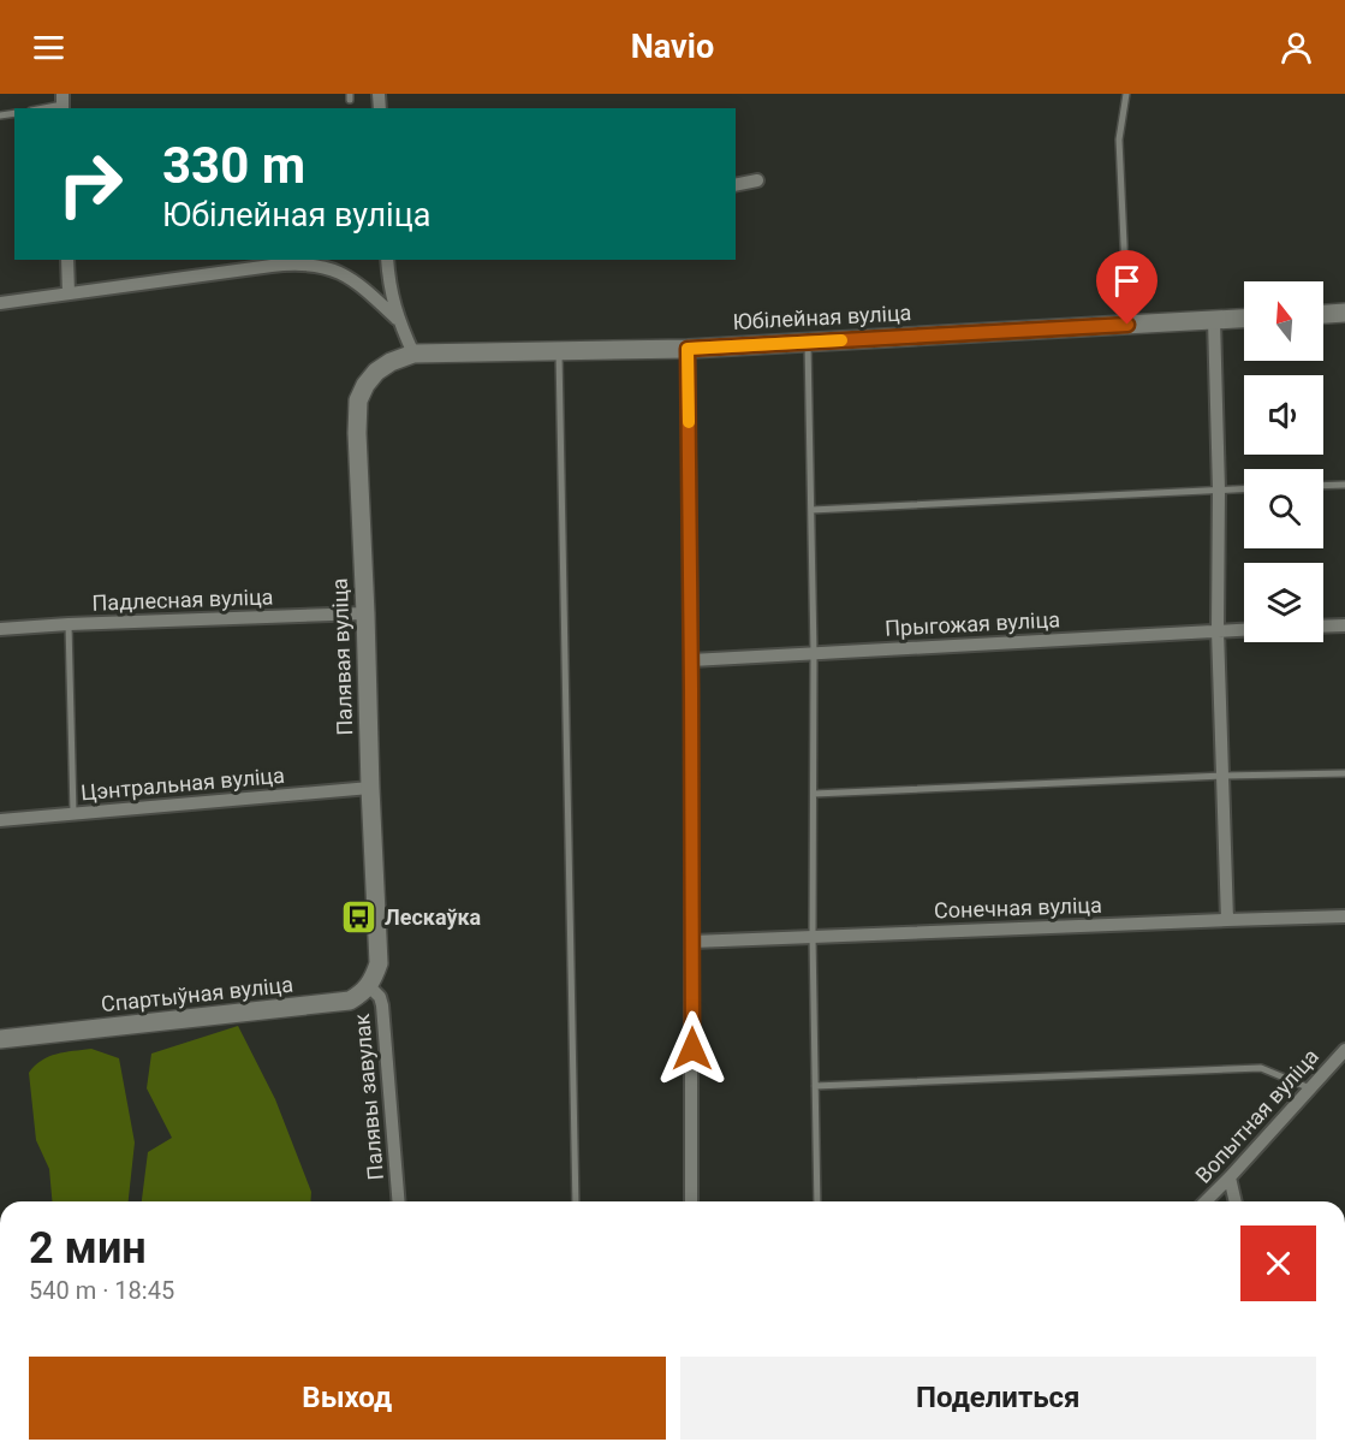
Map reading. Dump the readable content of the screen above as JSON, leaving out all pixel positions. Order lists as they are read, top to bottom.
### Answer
{
  "streets": {
    "main road": ["Юбілейная вуліца", "Палявая вуліца", "Спартыўная вуліца"],
    "street": [
      "Падлесная вуліца",
      "Прыгожая вуліца",
      "Цэнтральная вуліца",
      "Сонечная вуліца",
      "Палявы завулак",
      "Вопытная вуліца"
    ]
  },
  "crossings": [
    ["Юбілейная вуліца", "Палявая вуліца"],
    ["Падлесная вуліца", "Палявая вуліца"],
    ["Палявая вуліца", "Цэнтральная вуліца"],
    ["Палявая вуліца", "Спартыўная вуліца"],
    ["Палявая вуліца", "Палявы завулак"],
    ["Спартыўная вуліца", "Палявы завулак"]
  ],
  "places": {
    "bus stop": ["Лескаўка"]
  },
  "north": "top",
  "page": {
    "header": "Navio",
    "turn": ["330 m", "Юбілейная вуліца"],
    "heading": ["2 мин", "540 m · 18:45"],
    "buttons": ["Выход", "Поделиться"]
  }
}
